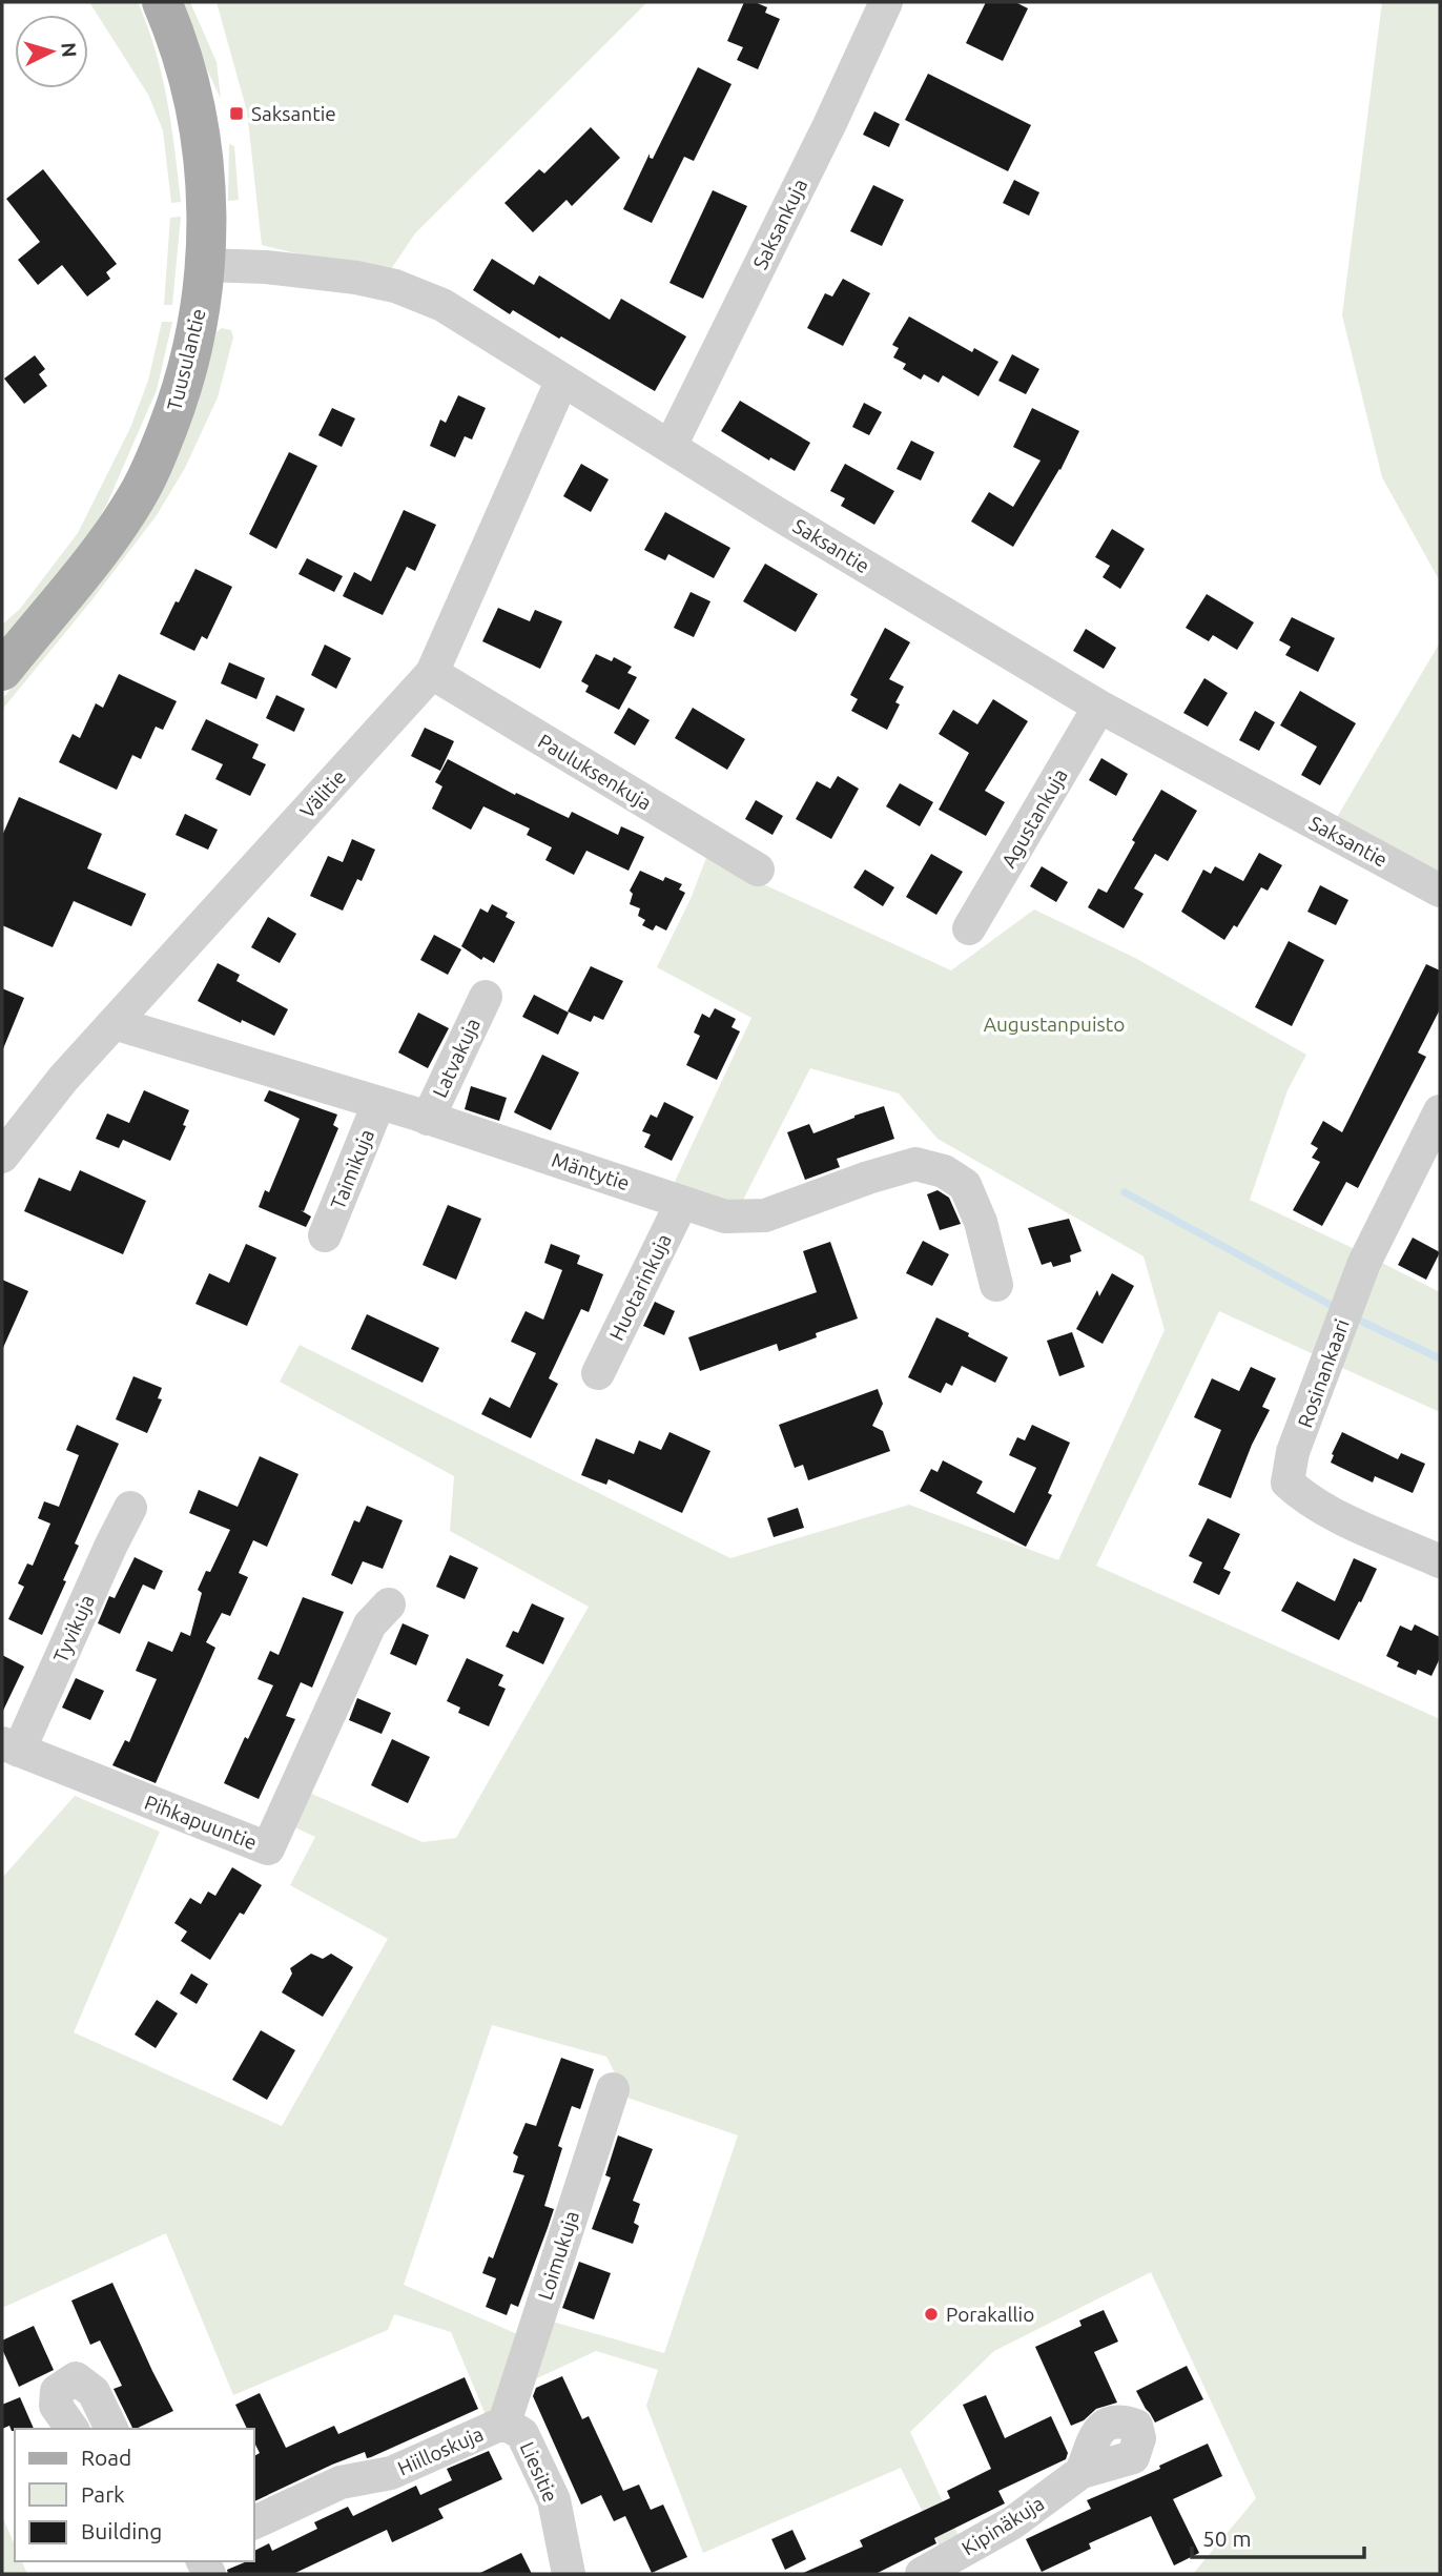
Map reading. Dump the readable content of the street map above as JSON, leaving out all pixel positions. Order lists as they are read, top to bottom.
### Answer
{
  "streets": {
    "main road": ["Tuusulantie"],
    "street": [
      "Saksankuja",
      "Saksantie",
      "Pauluksenkuja",
      "Välitie",
      "Agustankuja",
      "Latvakuja",
      "Taimikuja",
      "Mäntytie",
      "Huotarinkuja",
      "Rosinankaari",
      "Tyvikuja",
      "Pihkapuuntie",
      "Loimukuja",
      "Hiilloskuja",
      "Liesitie",
      "Kipinäkuja"
    ]
  },
  "crossings": [
    ["Saksankuja", "Saksantie"],
    ["Tuusulantie", "Saksantie"],
    ["Saksantie", "Välitie"],
    ["Saksantie", "Agustankuja"],
    ["Pauluksenkuja", "Välitie"],
    ["Välitie", "Mäntytie"],
    ["Latvakuja", "Mäntytie"],
    ["Taimikuja", "Mäntytie"],
    ["Mäntytie", "Huotarinkuja"],
    ["Tyvikuja", "Pihkapuuntie"],
    ["Loimukuja", "Hiilloskuja"],
    ["Loimukuja", "Liesitie"],
    ["Hiilloskuja", "Liesitie"]
  ],
  "parks": ["Augustanpuisto"],
  "places": {
    "transit": ["Saksantie"],
    "other": ["Porakallio"]
  },
  "legend": ["Road", "Park", "Building"],
  "scale_bar": "50 m",
  "north": "right"
}
